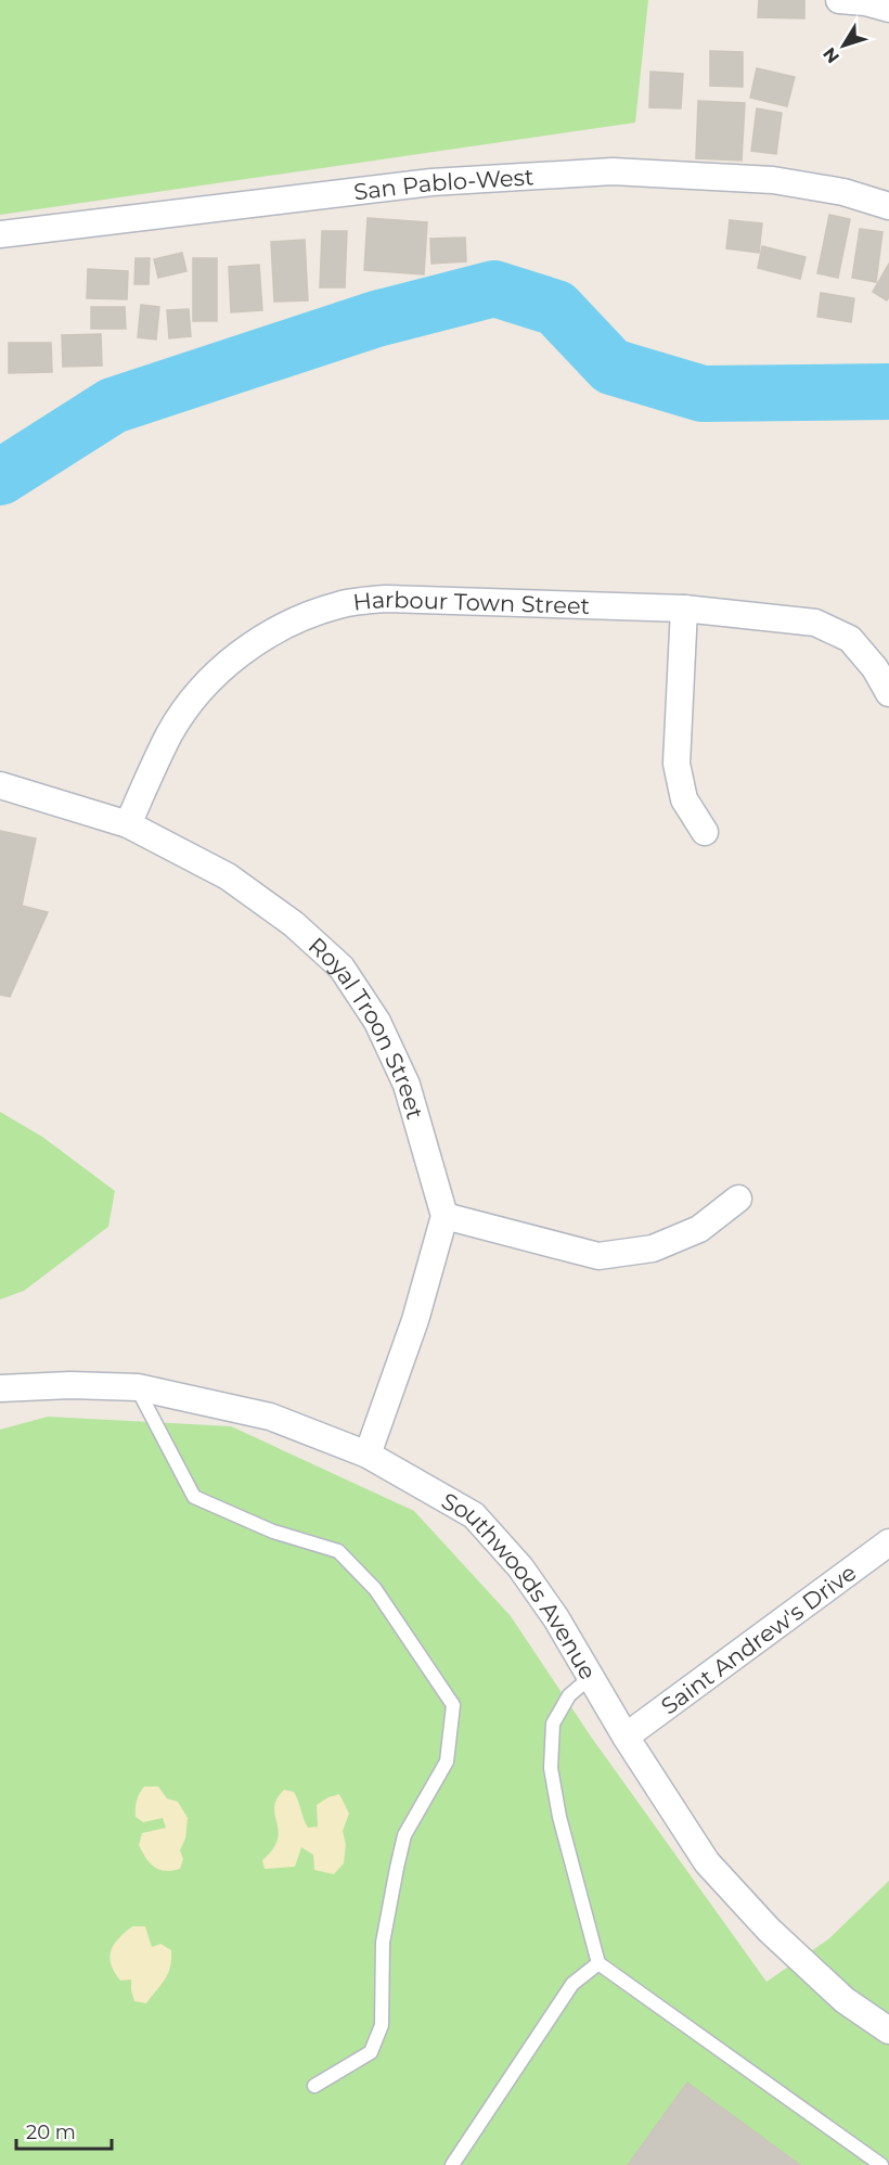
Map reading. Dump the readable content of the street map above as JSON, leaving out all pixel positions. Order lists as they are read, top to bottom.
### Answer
{
  "streets": {
    "street": [
      "San Pablo-West",
      "Harbour Town Street",
      "Royal Troon Street",
      "Southwoods Avenue",
      "Saint Andrew's Drive"
    ]
  },
  "crossings": [
    ["Harbour Town Street", "Royal Troon Street"],
    ["Southwoods Avenue", "Saint Andrew's Drive"]
  ],
  "scale_bar": "20 m",
  "north": "bottom left"
}
